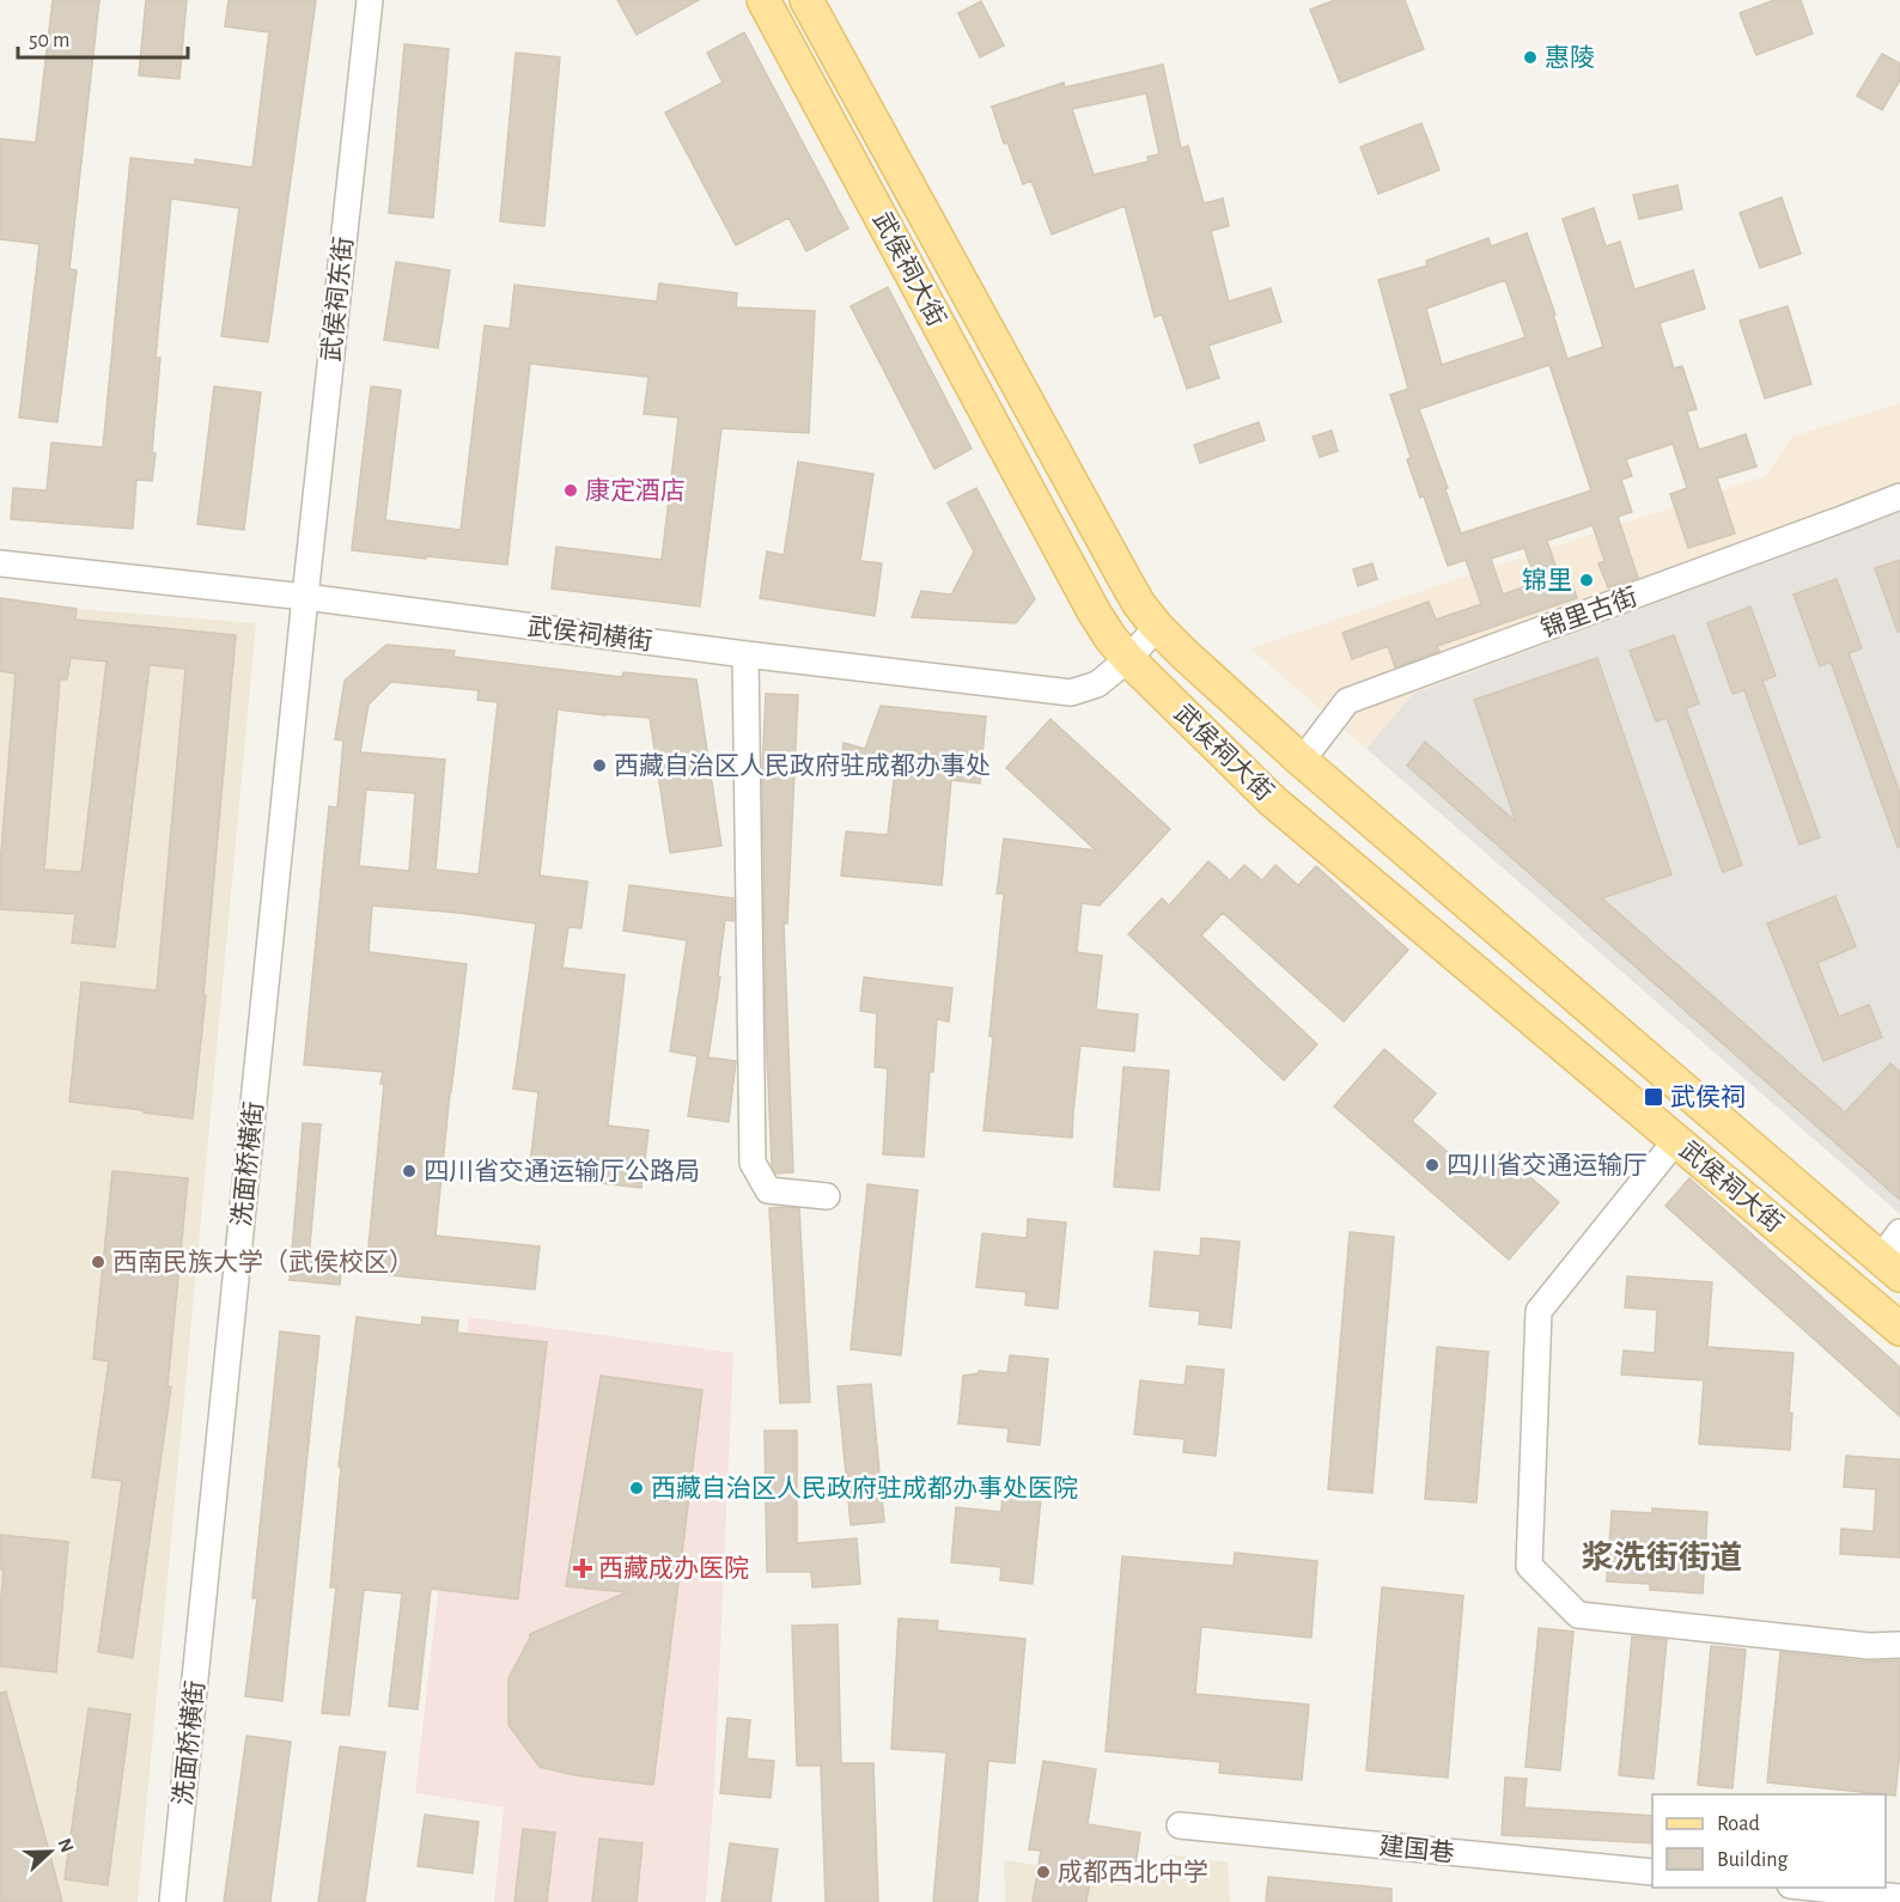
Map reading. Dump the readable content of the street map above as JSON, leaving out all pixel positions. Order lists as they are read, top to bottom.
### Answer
{
  "streets": {
    "main road": ["武侯祠大街"],
    "street": [
      "武侯祠东街",
      "锦里古街",
      "武侯祠横街",
      "洗面桥横街",
      "建国巷"
    ]
  },
  "crossings": [
    ["武侯祠大街", "锦里古街"],
    ["武侯祠大街", "武侯祠横街"],
    ["武侯祠东街", "武侯祠横街"],
    ["武侯祠东街", "洗面桥横街"],
    ["武侯祠横街", "洗面桥横街"]
  ],
  "districts": ["浆洗街街道"],
  "places": {
    "other": [
      "惠陵",
      "康定酒店",
      "锦里",
      "西藏自治区人民政府驻成都办事处",
      "四川省交通运输厅",
      "四川省交通运输厅公路局",
      "西南民族大学（武侯校区）",
      "西藏自治区人民政府驻成都办事处医院",
      "成都西北中学"
    ],
    "transit": ["武侯祠"],
    "health": ["西藏成办医院"]
  },
  "legend": ["Road", "Building"],
  "scale_bar": "50 m",
  "north": "right"
}
